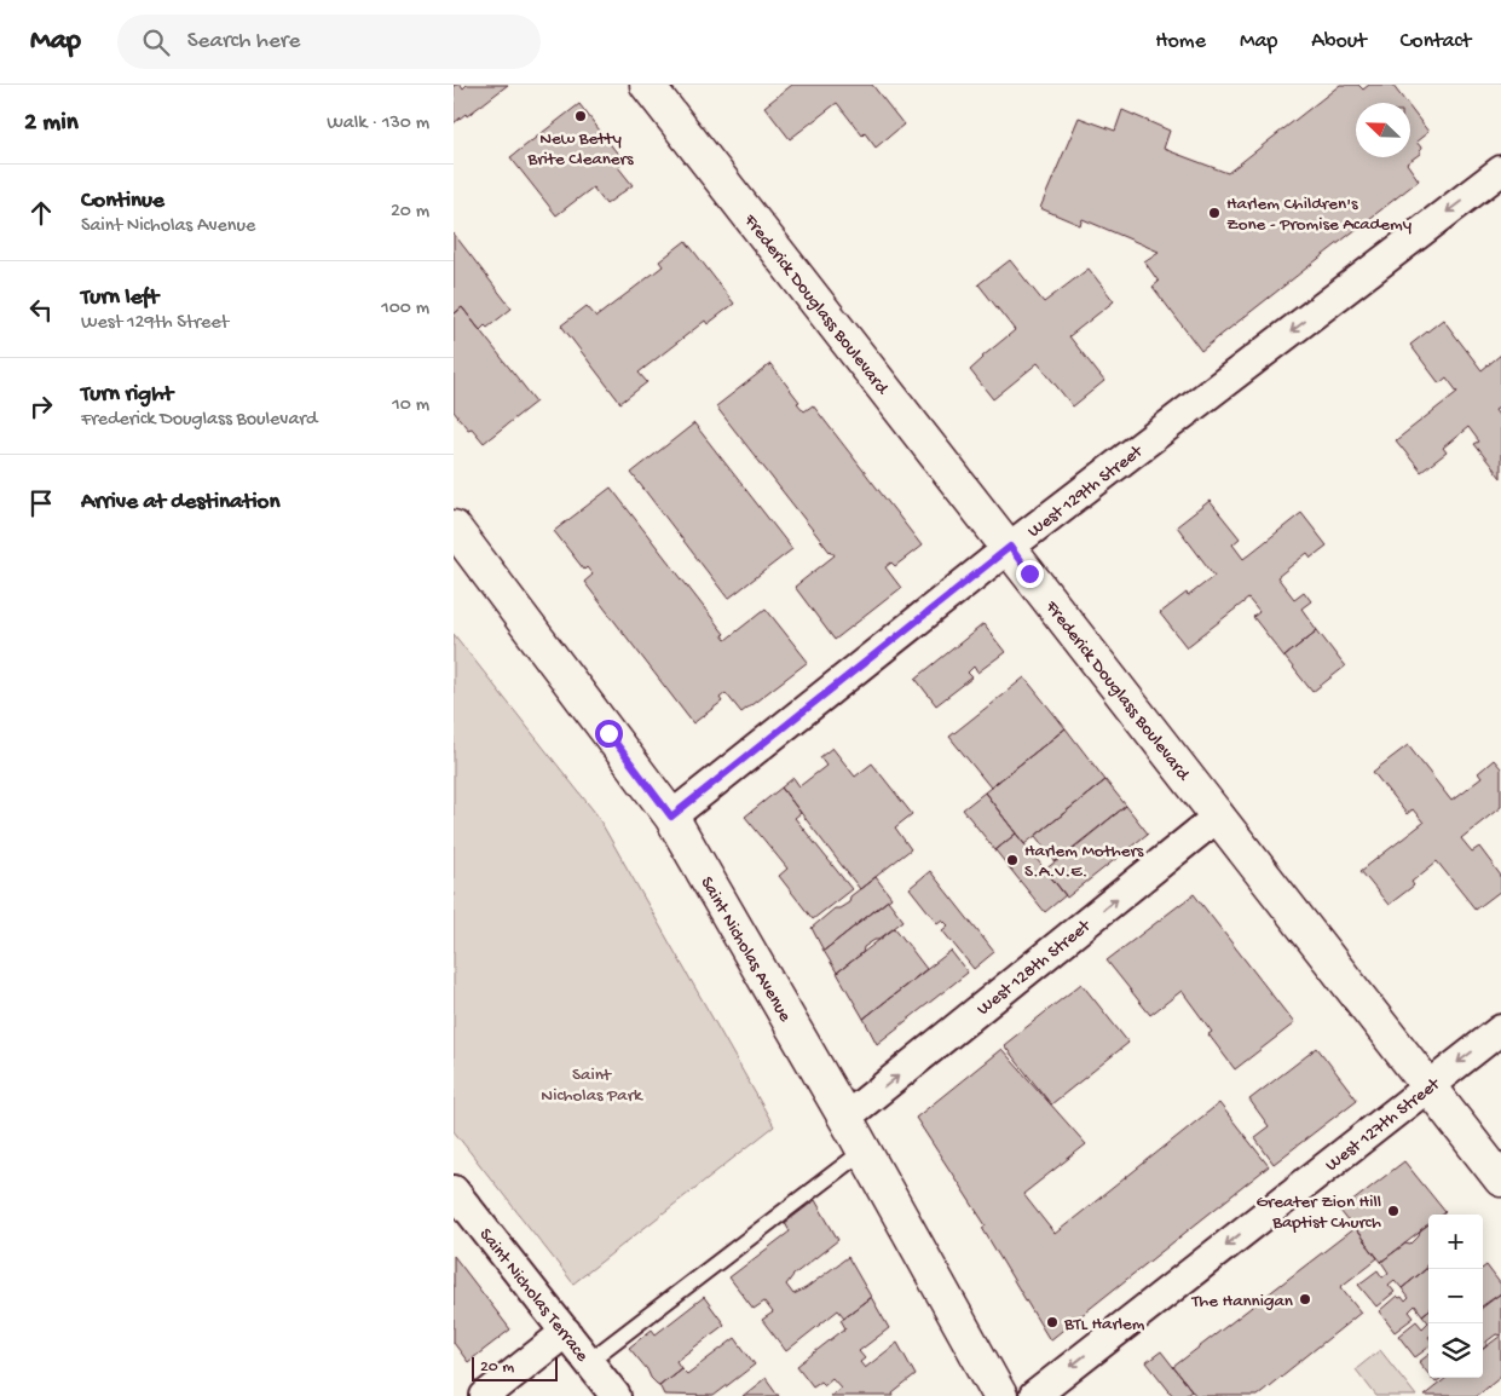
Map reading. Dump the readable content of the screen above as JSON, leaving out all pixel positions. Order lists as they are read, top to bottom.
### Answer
{
  "streets": {
    "main road": ["Frederick Douglass Boulevard", "Saint Nicholas Avenue"],
    "street": [
      "West 129th Street",
      "West 128th Street",
      "West 127th Street",
      "Saint Nicholas Terrace"
    ]
  },
  "crossings": [
    ["Frederick Douglass Boulevard", "West 129th Street"],
    ["Frederick Douglass Boulevard", "West 128th Street"],
    ["Frederick Douglass Boulevard", "West 127th Street"],
    ["West 129th Street", "Saint Nicholas Avenue"],
    ["Saint Nicholas Avenue", "West 128th Street"]
  ],
  "one_way": ["West 129th Street", "West 128th Street", "West 127th Street"],
  "parks": ["Saint Nicholas Park"],
  "places": [
    "New Betty Brite Cleaners",
    "Harlem Children's Zone - Promise Academy",
    "Harlem Mothers S.A.V.E.",
    "Greater Zion Hill Baptist Church",
    "The Hannigan",
    "BTL Harlem"
  ],
  "scale_bar": "20 m",
  "north": "top left",
  "page": {
    "header": "Map",
    "search": "Search here",
    "nav": [
      "Home",
      "Map",
      "About",
      "Contact"
    ],
    "heading": ["2 min", "Walk · 130 m"],
    "list": [
      ["Continue", "Saint Nicholas Avenue", "20 m"],
      ["Turn left", "West 129th Street", "100 m"],
      ["Turn right", "Frederick Douglass Boulevard", "10 m"],
      "Arrive at destination"
    ],
    "map_buttons": ["+", "−"],
    "scale": "20 m"
  }
}
